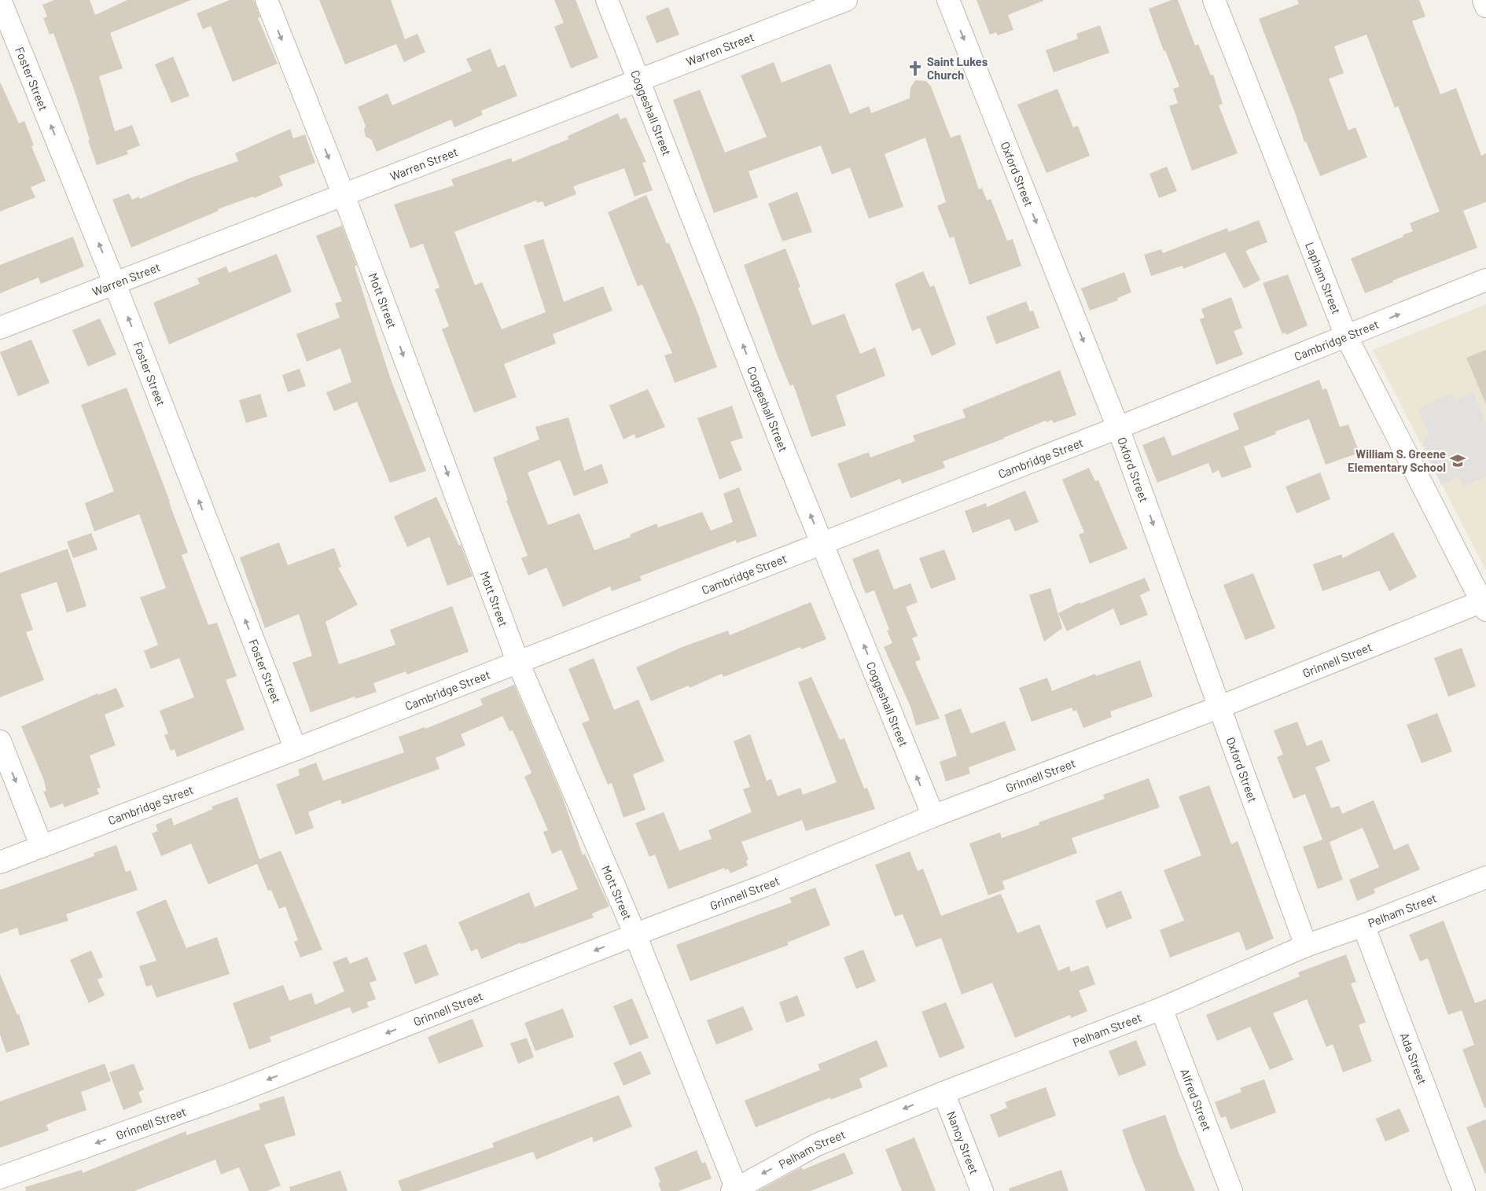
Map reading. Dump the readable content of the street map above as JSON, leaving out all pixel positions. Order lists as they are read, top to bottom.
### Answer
{
  "streets": {
    "street": [
      "Warren Street",
      "Foster Street",
      "Coggeshall Street",
      "Oxford Street",
      "Lapham Street",
      "Mott Street",
      "Cambridge Street",
      "Grinnell Street",
      "Pelham Street",
      "Ada Street",
      "Alfred Street",
      "Nancy Street"
    ]
  },
  "crossings": [
    ["Warren Street", "Foster Street"],
    ["Warren Street", "Coggeshall Street"],
    ["Warren Street", "Mott Street"],
    ["Foster Street", "Cambridge Street"],
    ["Coggeshall Street", "Cambridge Street"],
    ["Coggeshall Street", "Grinnell Street"],
    ["Oxford Street", "Cambridge Street"],
    ["Oxford Street", "Grinnell Street"],
    ["Oxford Street", "Pelham Street"],
    ["Lapham Street", "Cambridge Street"],
    ["Lapham Street", "Grinnell Street"],
    ["Mott Street", "Cambridge Street"],
    ["Mott Street", "Grinnell Street"],
    ["Mott Street", "Pelham Street"],
    ["Pelham Street", "Ada Street"],
    ["Pelham Street", "Alfred Street"],
    ["Pelham Street", "Nancy Street"]
  ],
  "one_way": [
    "Foster Street",
    "Coggeshall Street",
    "Oxford Street",
    "Mott Street",
    "Grinnell Street"
  ],
  "places": {
    "church": ["Saint Lukes Church"],
    "school or university": ["William S. Greene Elementary School"]
  }
}
